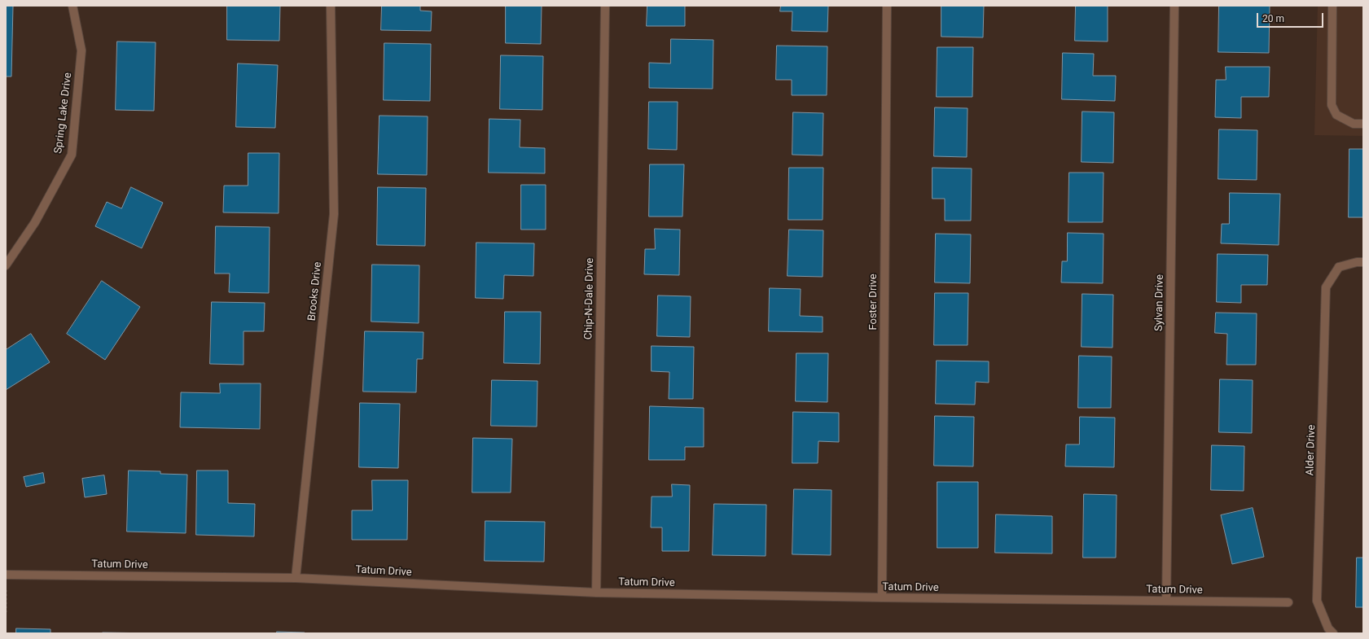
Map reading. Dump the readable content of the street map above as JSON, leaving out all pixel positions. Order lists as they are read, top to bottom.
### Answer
{
  "streets": {
    "street": [
      "Spring Lake Drive",
      "Brooks Drive",
      "Chip-N-Dale Drive",
      "Foster Drive",
      "Sylvan Drive",
      "Alder Drive",
      "Tatum Drive"
    ]
  },
  "crossings": [
    ["Brooks Drive", "Tatum Drive"],
    ["Chip-N-Dale Drive", "Tatum Drive"],
    ["Foster Drive", "Tatum Drive"],
    ["Sylvan Drive", "Tatum Drive"]
  ],
  "scale_bar": "20 m"
}
